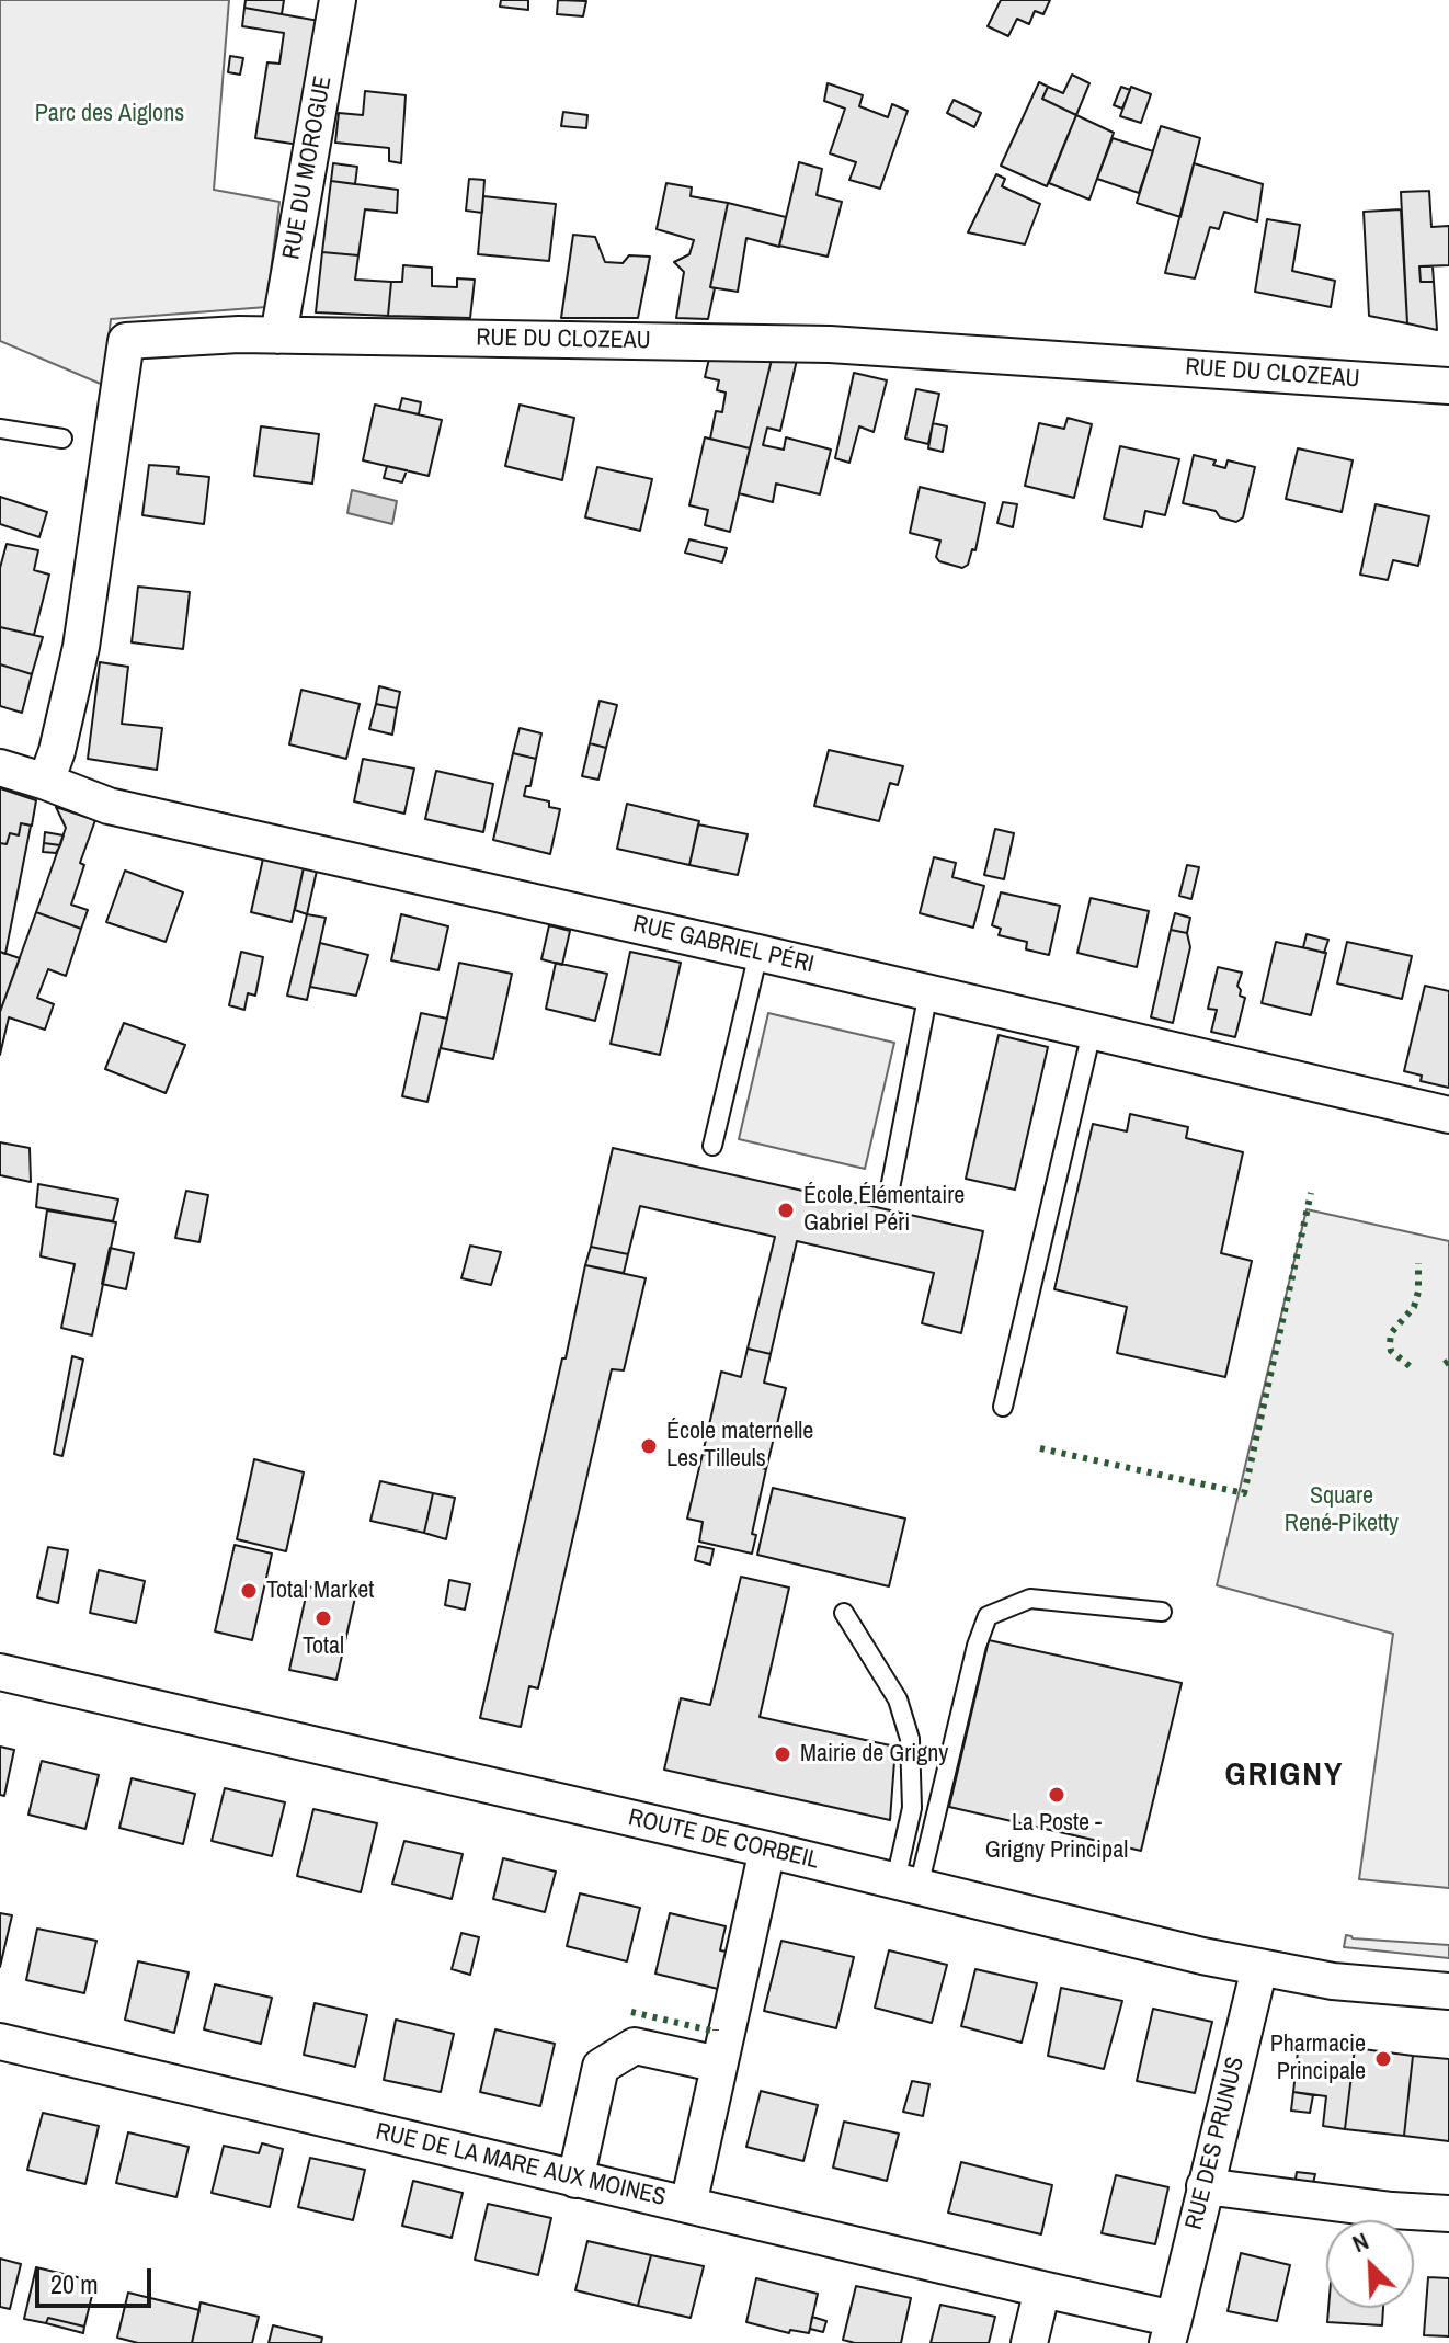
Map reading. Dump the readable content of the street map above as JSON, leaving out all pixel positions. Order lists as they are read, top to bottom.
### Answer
{
  "streets": {
    "street": [
      "RUE DU MOROGUE",
      "RUE DU CLOZEAU",
      "RUE GABRIEL PÉRI",
      "ROUTE DE CORBEIL",
      "RUE DES PRUNUS",
      "RUE DE LA MARE AUX MOINES"
    ]
  },
  "crossings": [
    ["RUE DU MOROGUE", "RUE DU CLOZEAU"],
    ["RUE DU CLOZEAU", "RUE GABRIEL PÉRI"],
    ["ROUTE DE CORBEIL", "RUE DES PRUNUS"],
    ["RUE DES PRUNUS", "RUE DE LA MARE AUX MOINES"]
  ],
  "districts": ["GRIGNY"],
  "parks": ["Parc des Aiglons", "Square René-Piketty"],
  "places": [
    "École Élémentaire Gabriel Péri",
    "École maternelle Les Tilleuls",
    "Total Market",
    "Total",
    "Mairie de Grigny",
    "La Poste - Grigny Principal",
    "Pharmacie Principale"
  ],
  "scale_bar": "20 m",
  "north": "top left"
}
